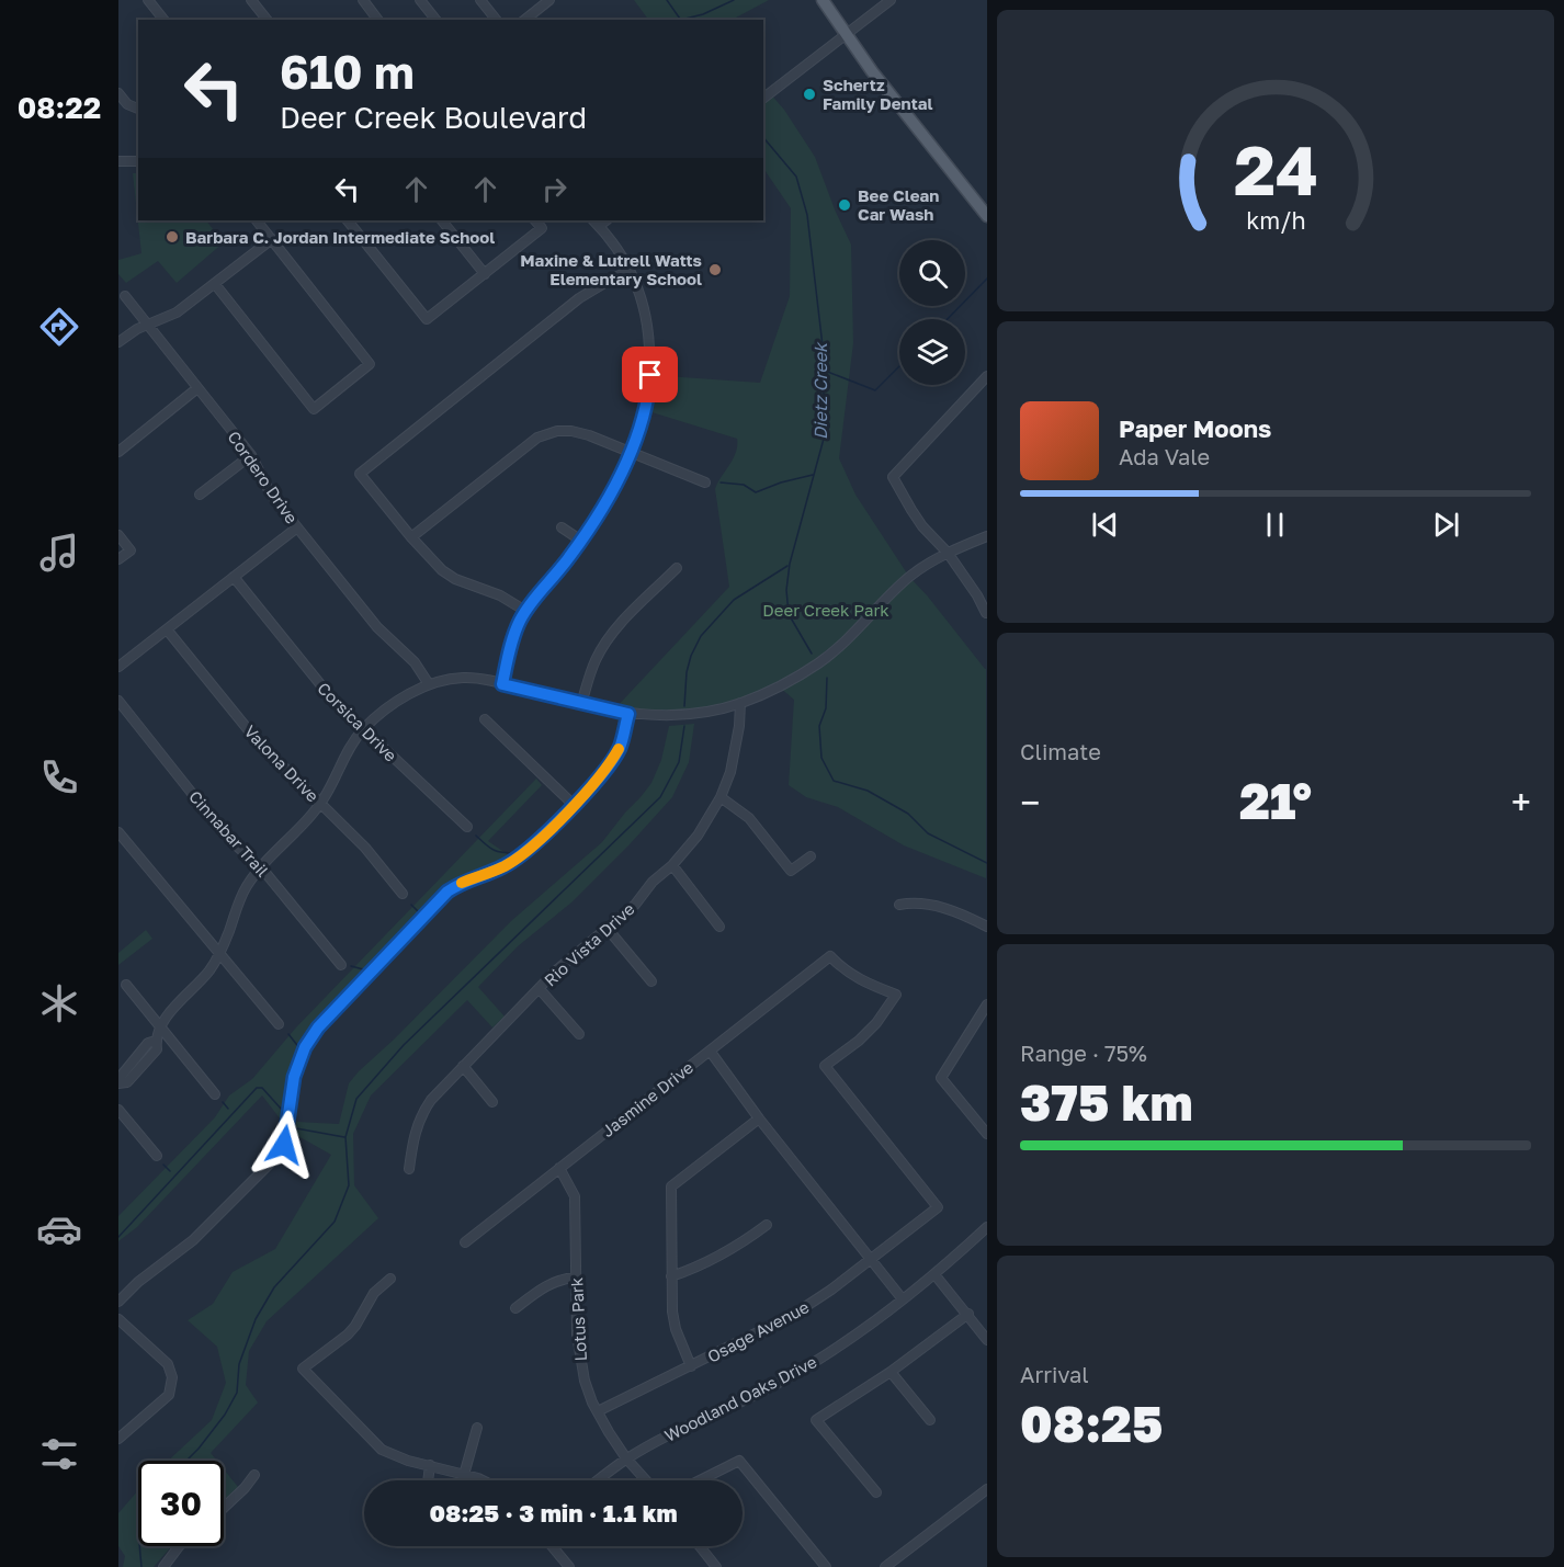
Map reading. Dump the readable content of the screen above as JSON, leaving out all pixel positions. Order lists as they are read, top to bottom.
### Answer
{
  "streets": {
    "street": [
      "Cordero Drive",
      "Corsica Drive",
      "Valona Drive",
      "Cinnabar Trail",
      "Rio Vista Drive",
      "Jasmine Drive",
      "Lotus Park",
      "Osage Avenue",
      "Woodland Oaks Drive"
    ]
  },
  "crossings": [
    ["Jasmine Drive", "Lotus Park"],
    ["Jasmine Drive", "Osage Avenue"],
    ["Lotus Park", "Osage Avenue"],
    ["Lotus Park", "Woodland Oaks Drive"]
  ],
  "water": ["Dietz Creek"],
  "parks": ["Deer Creek Park"],
  "places": [
    "Schertz Family Dental",
    "Bee Clean Car Wash",
    "Barbara C. Jordan Intermediate School",
    "Maxine & Lutrell Watts Elementary School"
  ],
  "page": {
    "tabs": "08:22",
    "turn": ["610 m", "Deer Creek Boulevard"],
    "song": ["Paper Moons", "Ada Vale"],
    "tile": [
      "Climate",
      ["Range · 75%", "375 km"],
      ["Arrival", "08:25"]
    ],
    "heat": ["−", "21°", "+"],
    "limit": "30",
    "trip": "08:25 · 3 min · 1.1 km",
    "gauge": ["24", "km/h"]
  }
}
